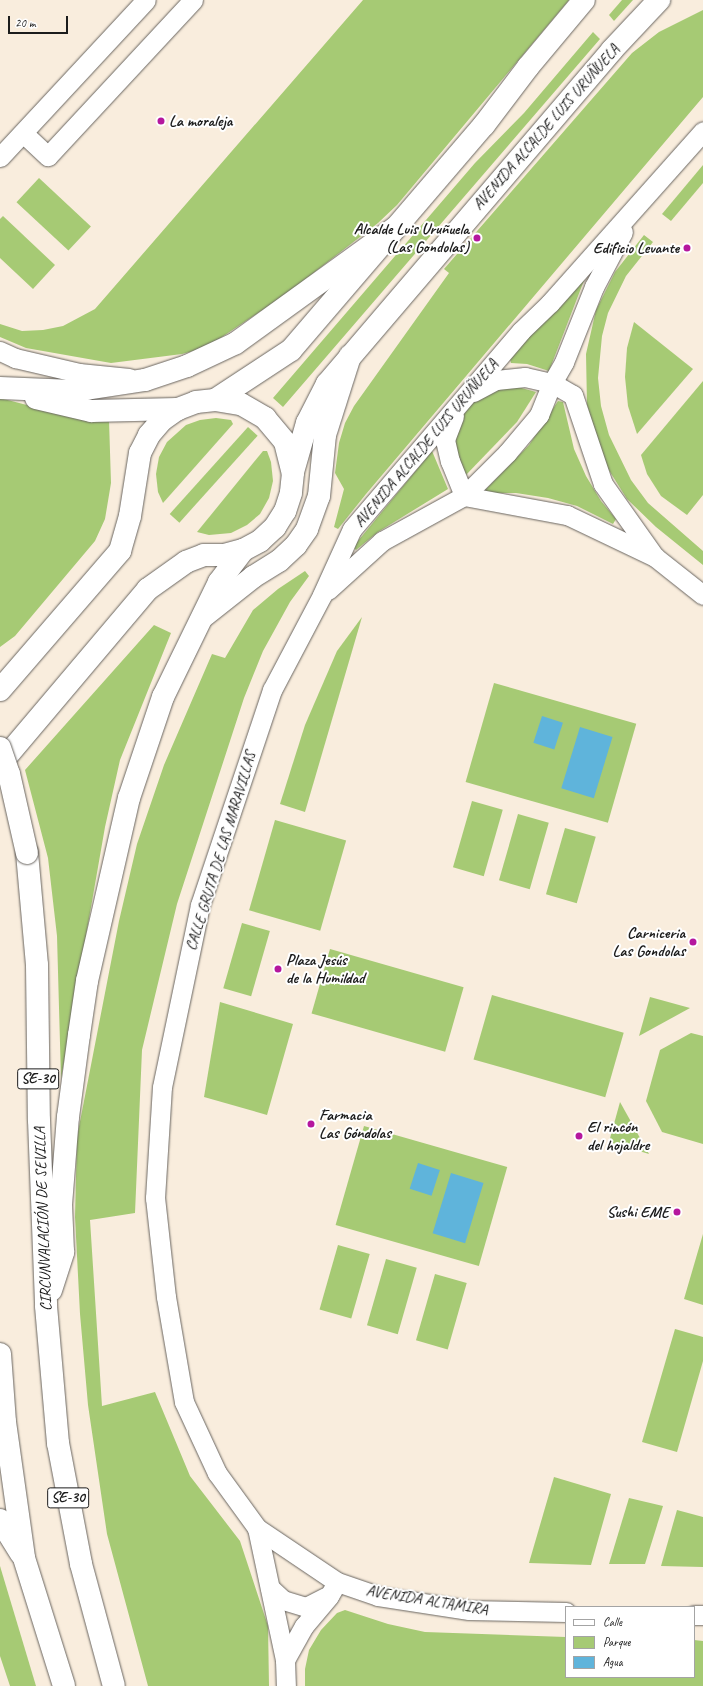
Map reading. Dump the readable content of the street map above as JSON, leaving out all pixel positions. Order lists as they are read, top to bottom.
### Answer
{
  "streets": {
    "main road": ["AVENIDA ALCALDE LUIS URUÑUELA", "SE-30", "CIRCUNVALACIÓN DE SEVILLA"],
    "street": ["CALLE GRUTA DE LAS MARAVILLAS", "AVENIDA ALTAMIRA"]
  },
  "crossings": [
    ["AVENIDA ALCALDE LUIS URUÑUELA", "CALLE GRUTA DE LAS MARAVILLAS"],
    ["CALLE GRUTA DE LAS MARAVILLAS", "AVENIDA ALTAMIRA"]
  ],
  "places": [
    "La moraleja",
    "Alcalde Luis Uruñuela (Las Gondolas)",
    "Edificio Levante",
    "Carniceria Las Gondolas",
    "Plaza Jesús de la Humildad",
    "Farmacia Las Góndolas",
    "El rincón del hojaldre",
    "Sushi EME"
  ],
  "legend": ["Calle", "Parque", "Agua"],
  "scale_bar": "20 m"
}
